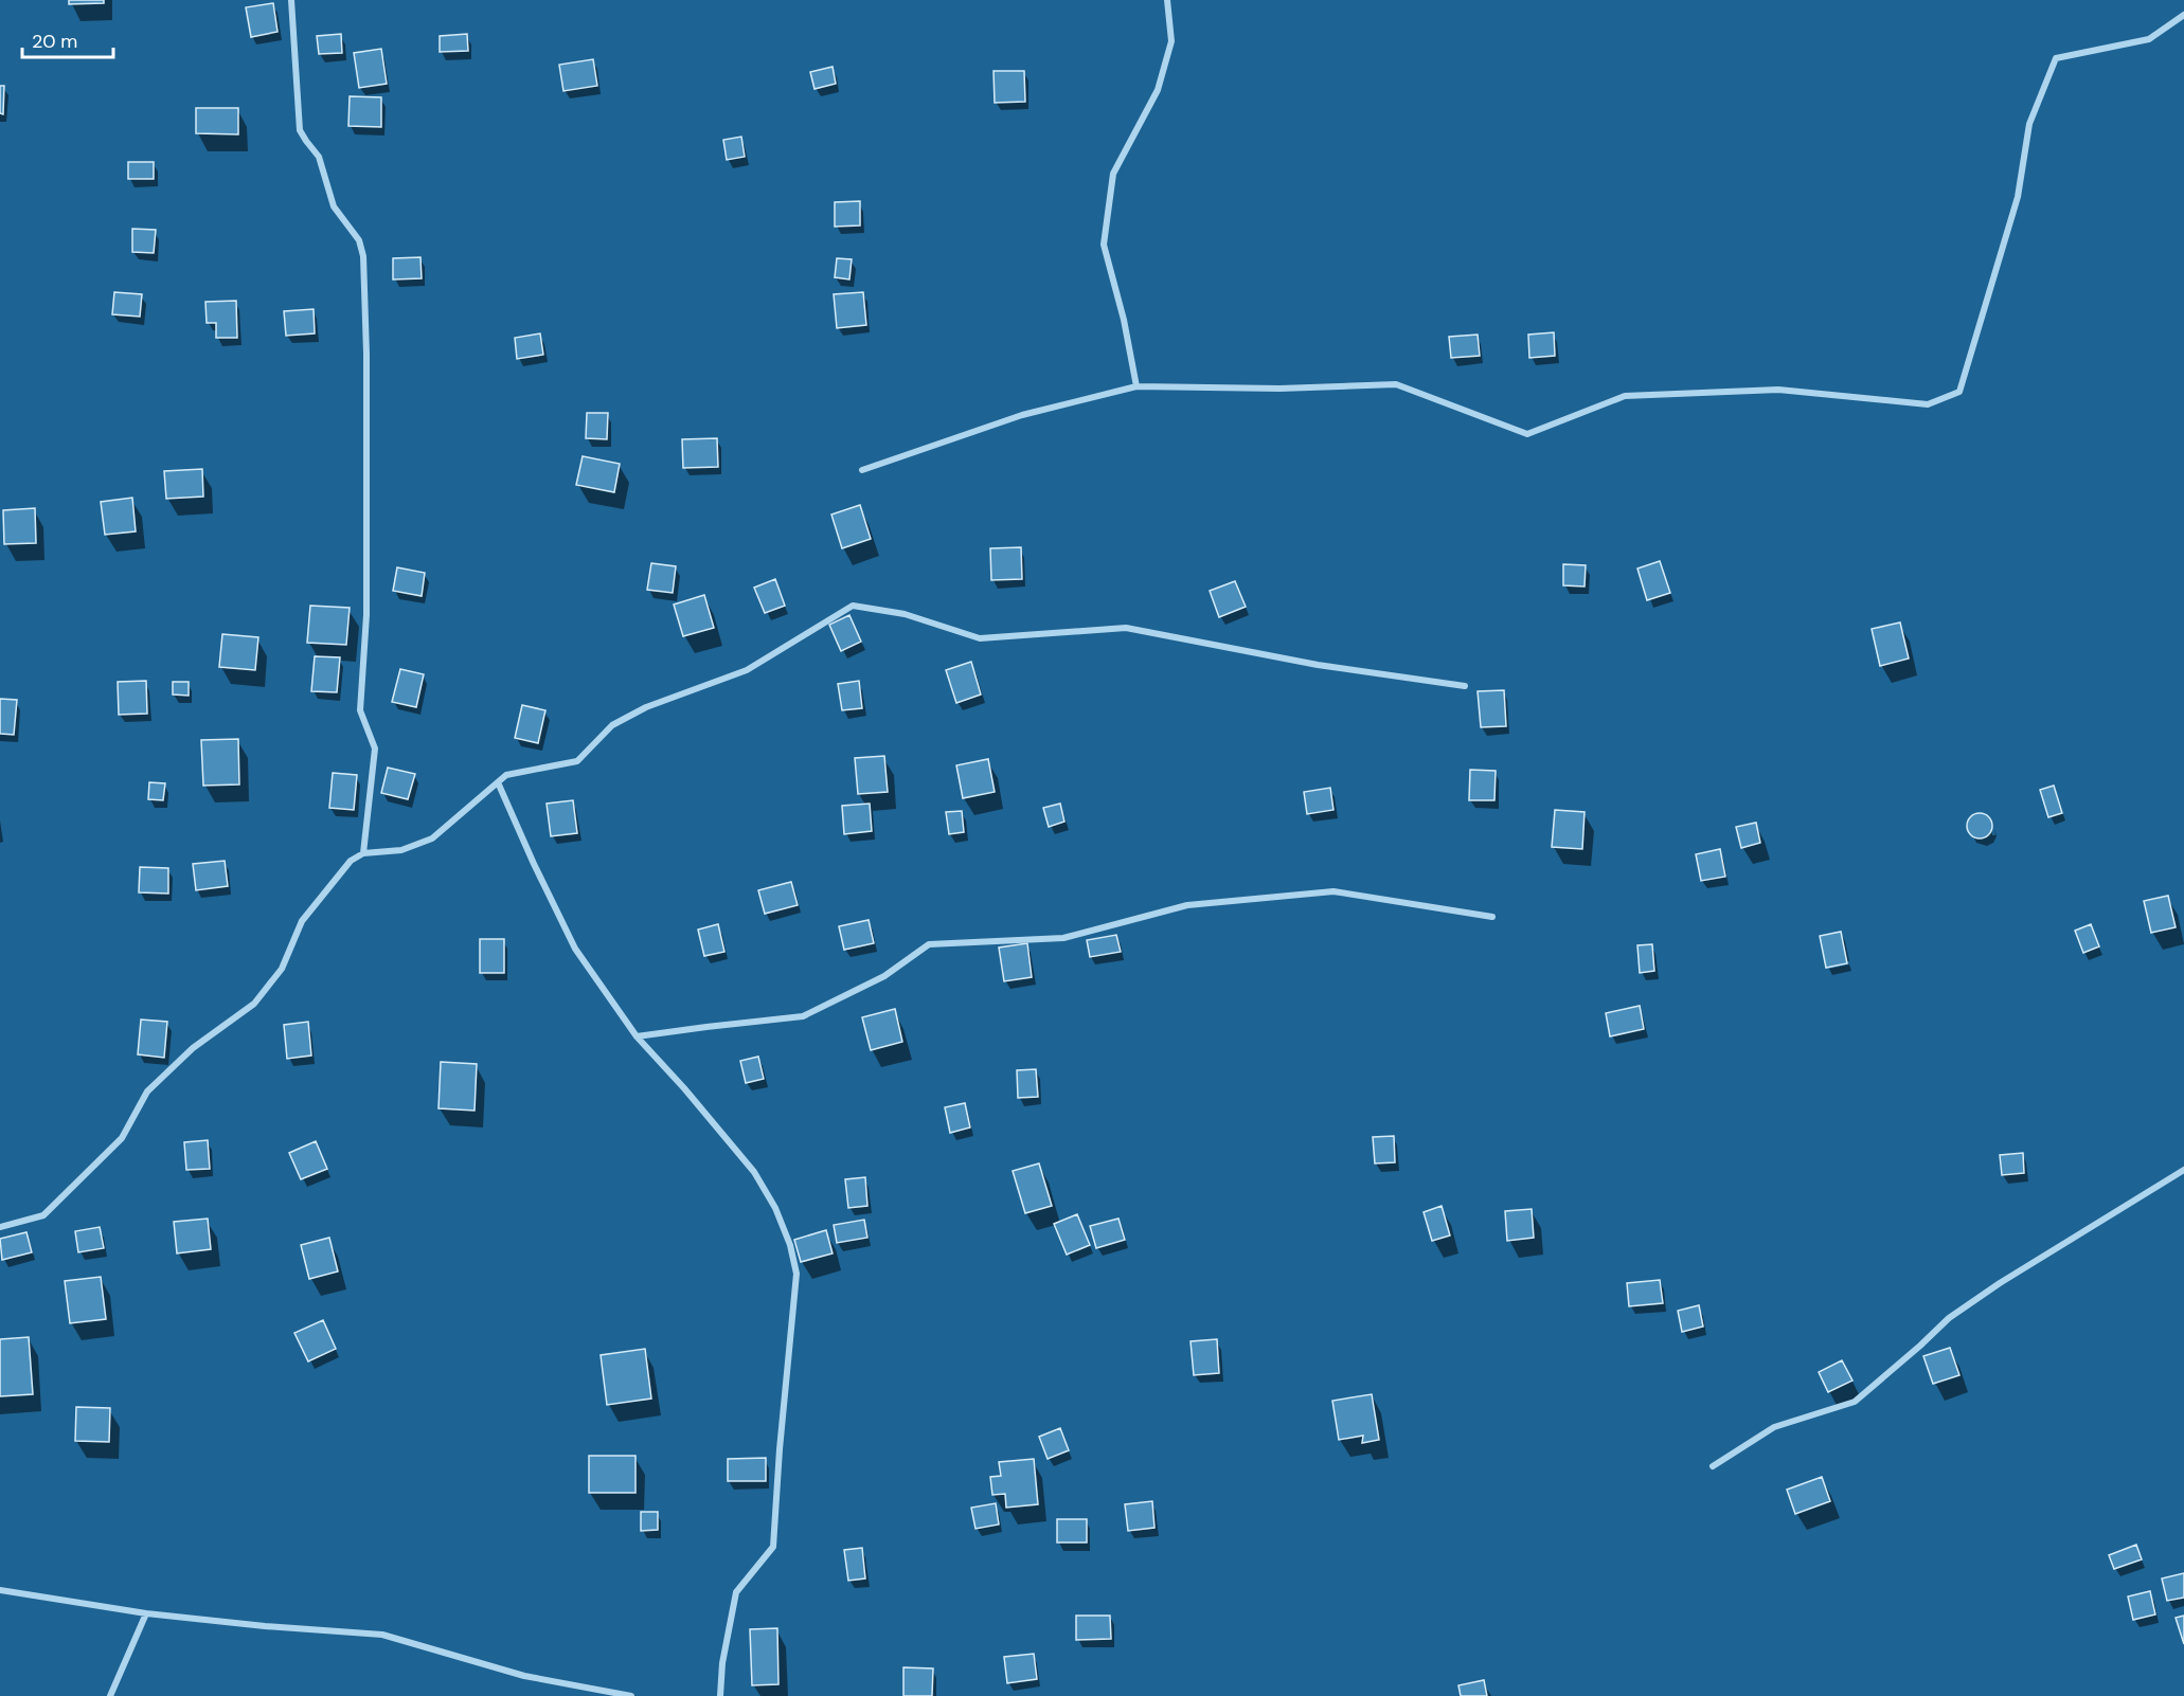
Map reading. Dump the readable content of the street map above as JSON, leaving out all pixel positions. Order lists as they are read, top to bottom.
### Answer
{
  "scale_bar": "20 m"
}
